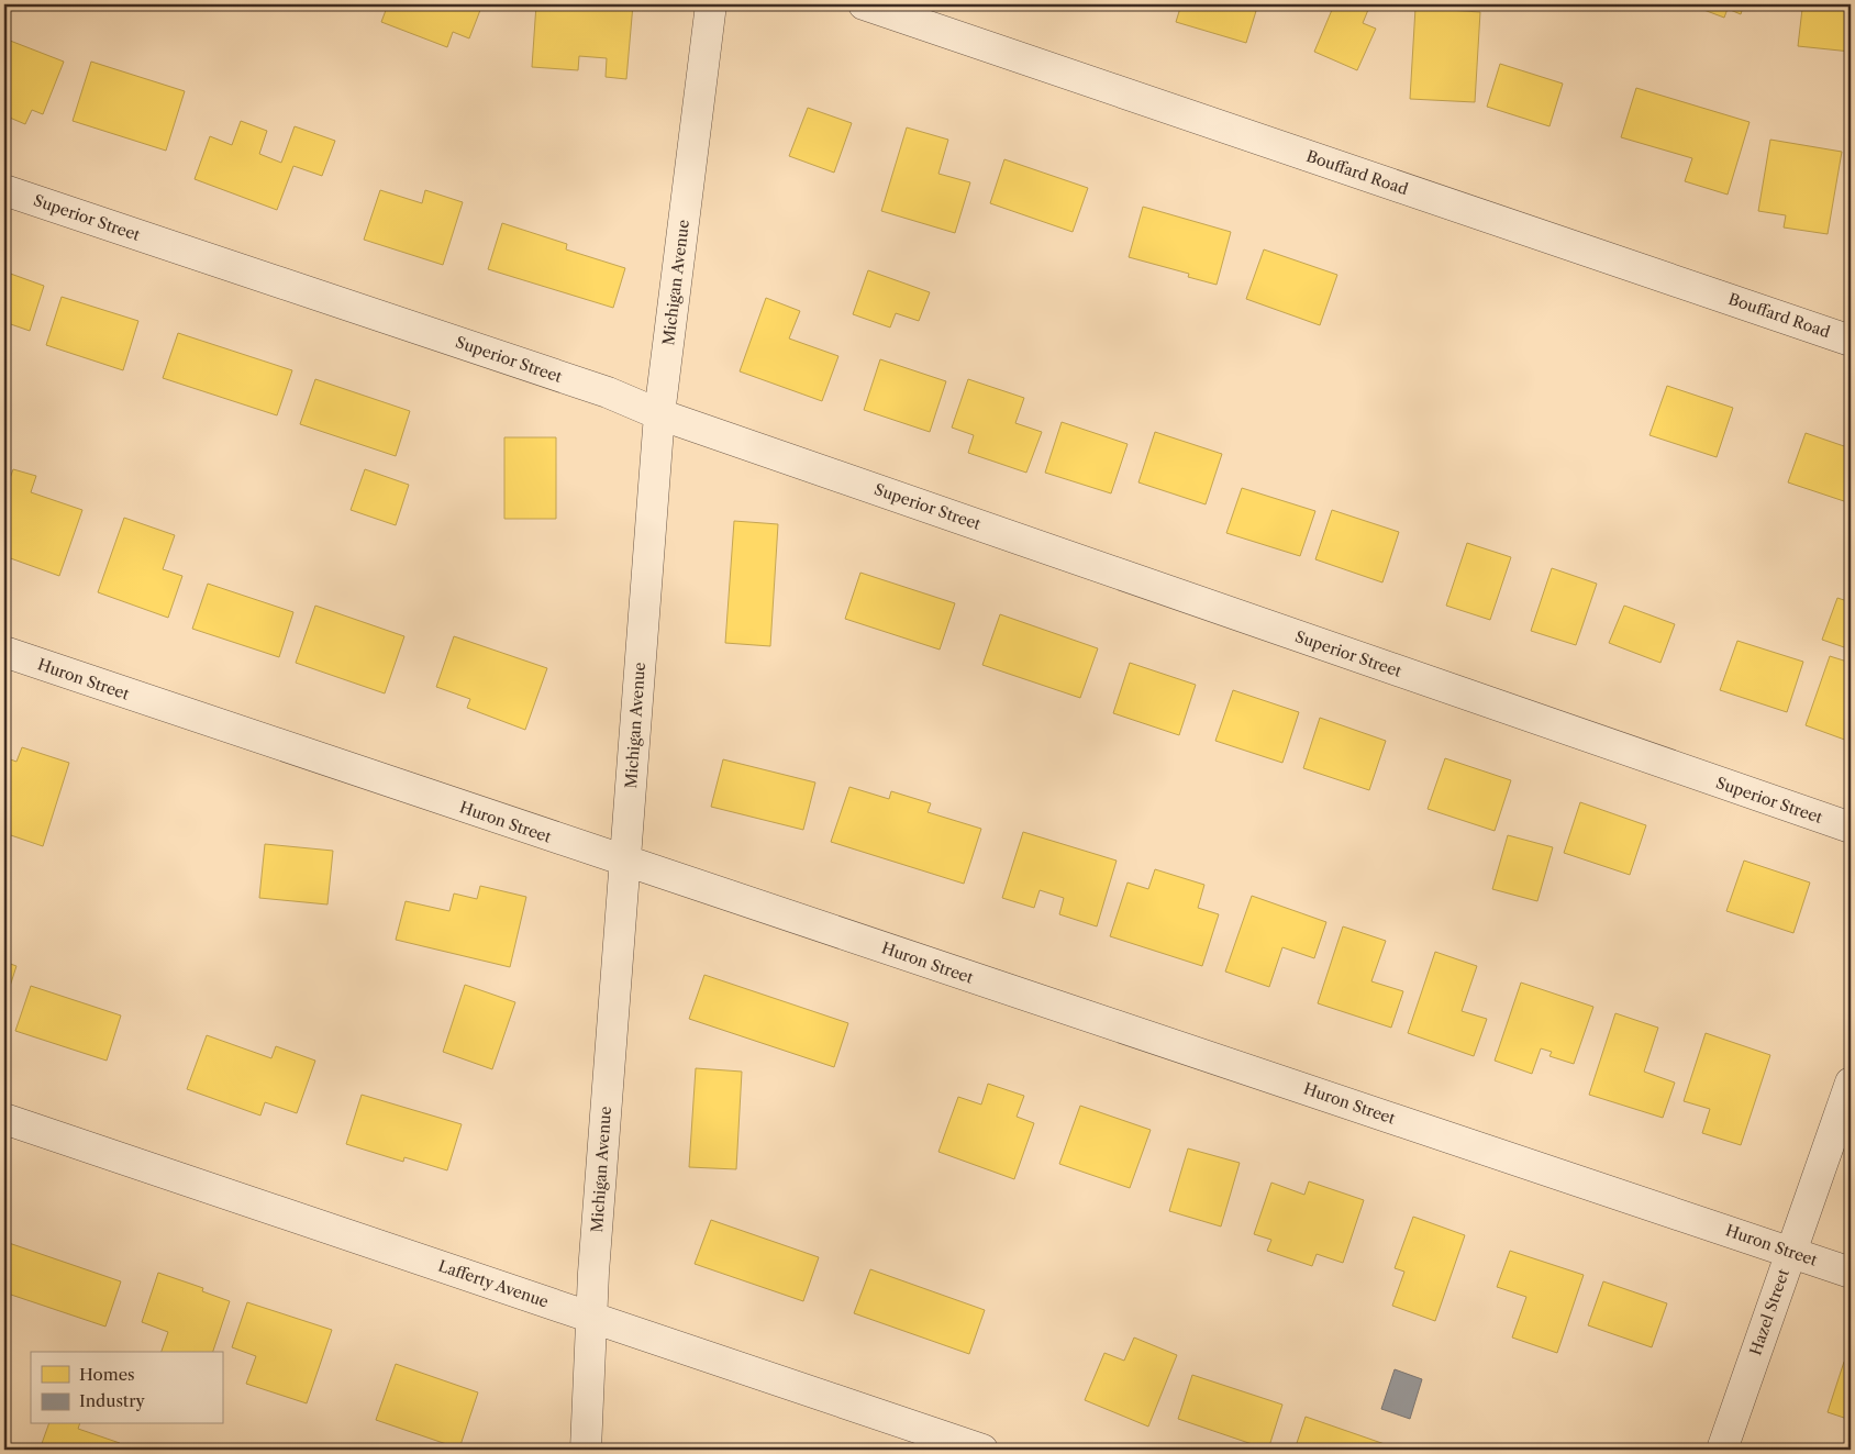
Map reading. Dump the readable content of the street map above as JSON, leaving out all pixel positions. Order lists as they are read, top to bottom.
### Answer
{
  "streets": {
    "street": [
      "Bouffard Road",
      "Superior Street",
      "Michigan Avenue",
      "Huron Street",
      "Lafferty Avenue",
      "Hazel Street"
    ]
  },
  "crossings": [
    ["Superior Street", "Michigan Avenue"],
    ["Michigan Avenue", "Huron Street"],
    ["Michigan Avenue", "Lafferty Avenue"],
    ["Huron Street", "Hazel Street"]
  ],
  "legend": ["Homes", "Industry"]
}
